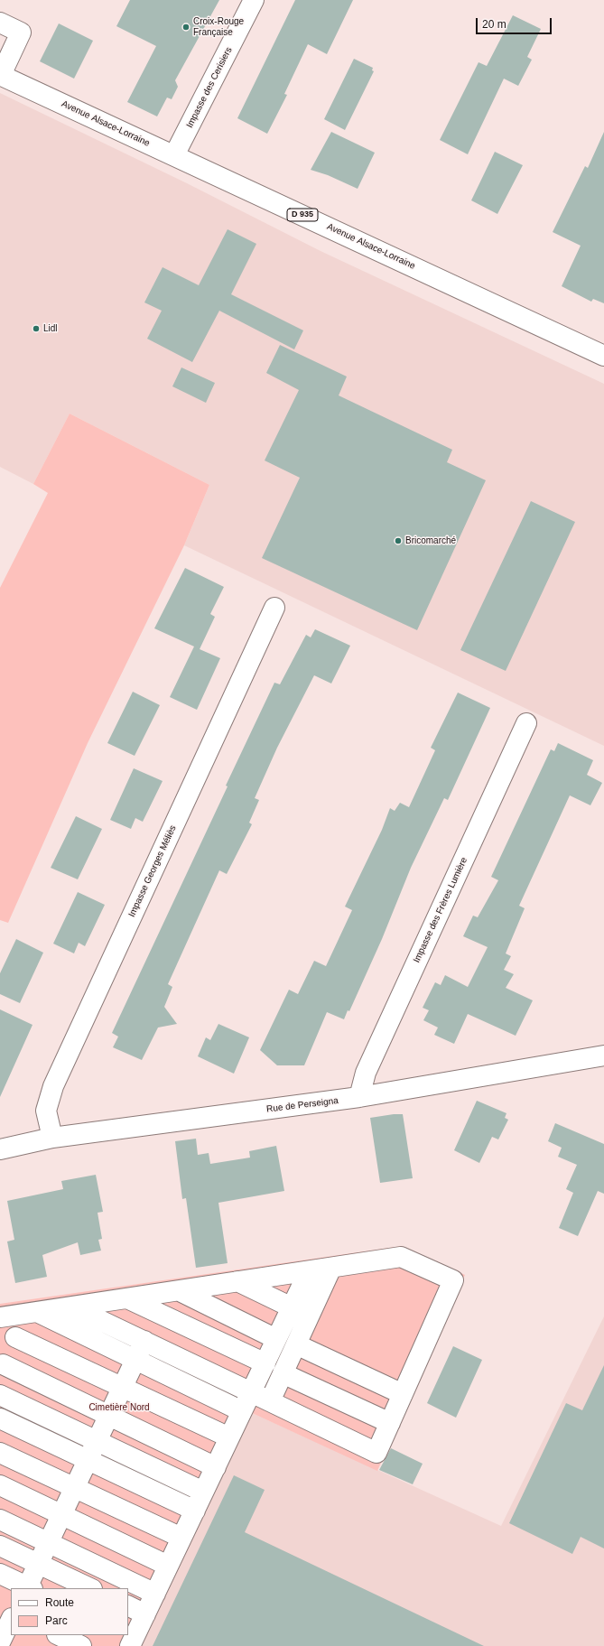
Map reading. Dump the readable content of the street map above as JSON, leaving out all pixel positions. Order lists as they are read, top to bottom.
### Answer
{
  "streets": {
    "street": [
      "Impasse des Cerisiers",
      "Avenue Alsace-Lorraine",
      "D 935",
      "Impasse Georges Méliès",
      "Impasse des Frères Lumière",
      "Rue de Perseigna"
    ]
  },
  "crossings": [
    ["Impasse des Cerisiers", "Avenue Alsace-Lorraine"],
    ["Impasse Georges Méliès", "Rue de Perseigna"],
    ["Impasse des Frères Lumière", "Rue de Perseigna"]
  ],
  "parks": ["Cimetière Nord"],
  "places": ["Croix-Rouge Française", "Lidl", "Bricomarché"],
  "legend": ["Route", "Parc"],
  "scale_bar": "20 m"
}
